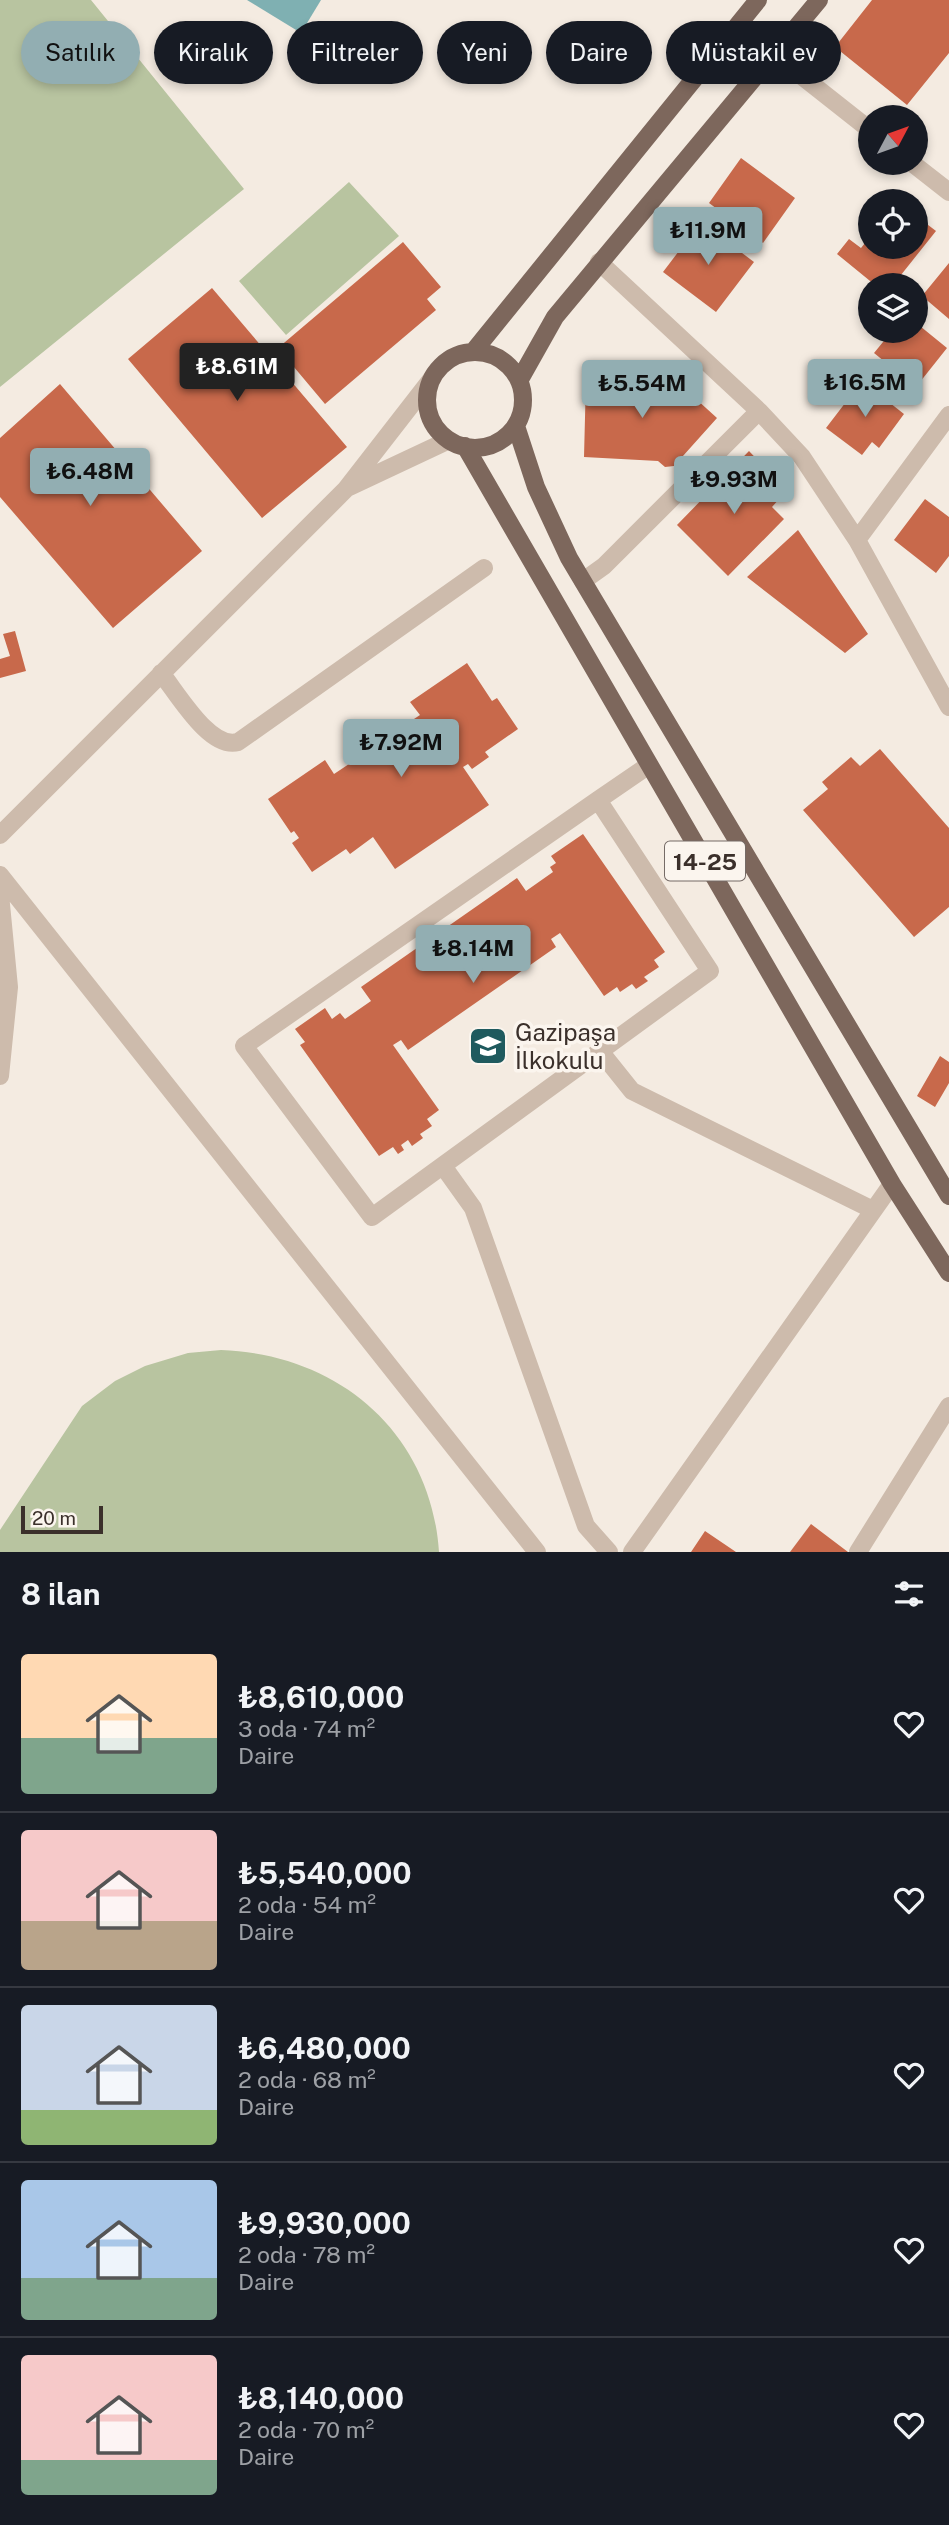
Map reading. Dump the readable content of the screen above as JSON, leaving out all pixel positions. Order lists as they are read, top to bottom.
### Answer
{
  "streets": {
    "main road": ["14-25"]
  },
  "places": {
    "school or university": ["Gazipaşa İlkokulu"]
  },
  "scale_bar": "20 m",
  "north": "top right",
  "page": {
    "chip": [
      "Satılık",
      "Kiralık",
      "Filtreler",
      "Yeni",
      "Daire",
      "Müstakil ev"
    ],
    "price": [
      "₺11.9M",
      "₺8.61M",
      "₺16.5M",
      "₺5.54M",
      "₺6.48M",
      "₺9.93M",
      "₺7.92M",
      "₺8.14M"
    ],
    "scale": "20 m",
    "heading": "8 ilan",
    "list": [
      {
        "name": "₺8,610,000",
        "note": "3 oda · 74 m² · Daire"
      },
      {
        "name": "₺5,540,000",
        "note": "2 oda · 54 m² · Daire"
      },
      {
        "name": "₺6,480,000",
        "note": "2 oda · 68 m² · Daire"
      },
      {
        "name": "₺9,930,000",
        "note": "2 oda · 78 m² · Daire"
      },
      {
        "name": "₺8,140,000",
        "note": "2 oda · 70 m² · Daire"
      }
    ]
  }
}
